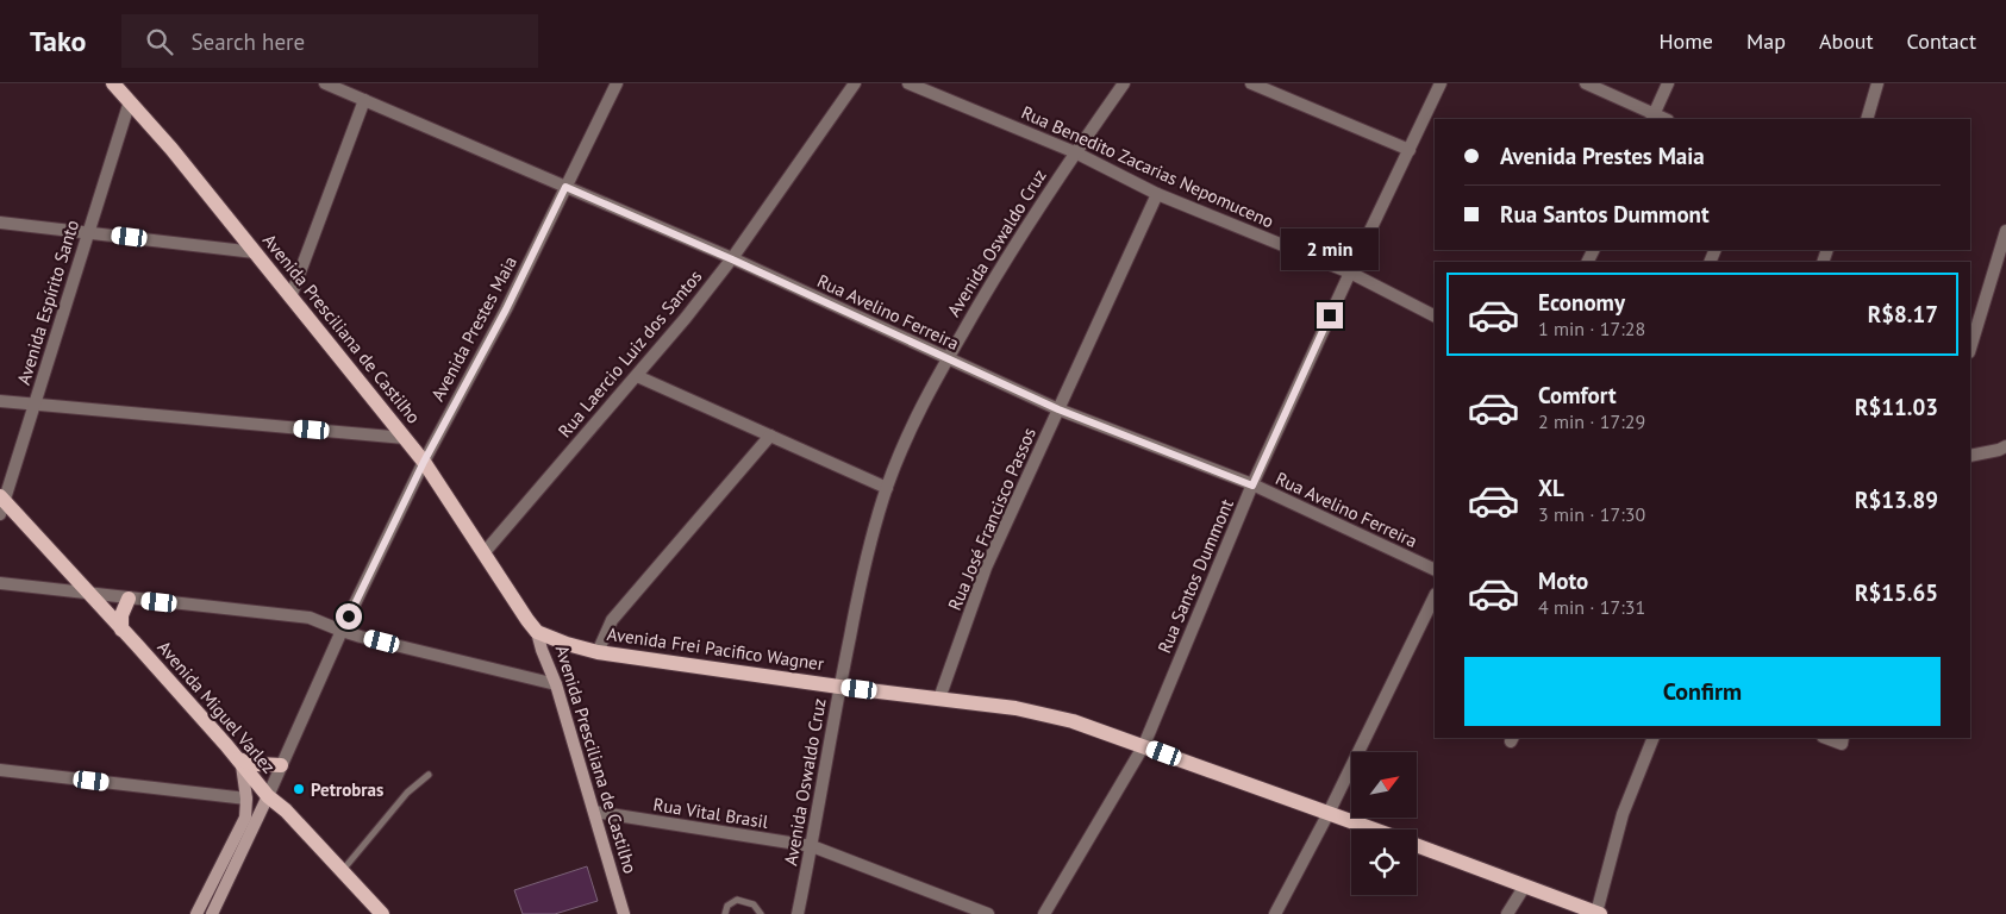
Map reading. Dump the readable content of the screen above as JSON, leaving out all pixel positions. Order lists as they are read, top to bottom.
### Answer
{
  "streets": {
    "main road": ["Avenida Presciliana de Castilho", "Avenida Frei Pacifico Wagner", "Avenida Miguel Varlez"],
    "street": [
      "Rua Benedito Zacarias Nepomuceno",
      "Avenida Oswaldo Cruz",
      "Avenida Espírito Santo",
      "Rua Avelino Ferreira",
      "Avenida Prestes Maia",
      "Rua Laercio Luiz dos Santos",
      "Rua José Francisco Passos",
      "Rua Santos Dummont",
      "Rua Vital Brasil"
    ]
  },
  "crossings": [
    ["Rua Benedito Zacarias Nepomuceno", "Avenida Oswaldo Cruz"],
    ["Rua Benedito Zacarias Nepomuceno", "Rua José Francisco Passos"],
    ["Rua Benedito Zacarias Nepomuceno", "Rua Santos Dummont"],
    ["Avenida Oswaldo Cruz", "Rua Avelino Ferreira"],
    ["Avenida Oswaldo Cruz", "Avenida Frei Pacifico Wagner"],
    ["Avenida Oswaldo Cruz", "Rua Vital Brasil"],
    ["Avenida Espírito Santo", "Avenida Presciliana de Castilho"],
    ["Avenida Espírito Santo", "Avenida Miguel Varlez"],
    ["Rua Avelino Ferreira", "Avenida Prestes Maia"],
    ["Rua Avelino Ferreira", "Rua Laercio Luiz dos Santos"],
    ["Rua Avelino Ferreira", "Rua José Francisco Passos"],
    ["Rua Avelino Ferreira", "Rua Santos Dummont"],
    ["Avenida Presciliana de Castilho", "Avenida Prestes Maia"],
    ["Avenida Presciliana de Castilho", "Rua Laercio Luiz dos Santos"],
    ["Avenida Presciliana de Castilho", "Avenida Frei Pacifico Wagner"],
    ["Avenida Presciliana de Castilho", "Rua Vital Brasil"],
    ["Avenida Prestes Maia", "Avenida Miguel Varlez"],
    ["Rua José Francisco Passos", "Avenida Frei Pacifico Wagner"],
    ["Rua Santos Dummont", "Avenida Frei Pacifico Wagner"]
  ],
  "places": ["Petrobras"],
  "north": "top right",
  "page": {
    "header": "Tako",
    "search": "Search here",
    "nav": [
      "Home",
      "Map",
      "About",
      "Contact"
    ],
    "banner": ["Avenida Prestes Maia", "Rua Santos Dummont"],
    "bubble": "2 min",
    "list": [
      {
        "name": "Economy",
        "note": "1 min · 17:28",
        "value": "R$8.17"
      },
      {
        "name": "Comfort",
        "note": "2 min · 17:29",
        "value": "R$11.03"
      },
      {
        "name": "XL",
        "note": "3 min · 17:30",
        "value": "R$13.89"
      },
      {
        "name": "Moto",
        "note": "4 min · 17:31",
        "value": "R$15.65"
      }
    ],
    "buttons": "Confirm"
  }
}
